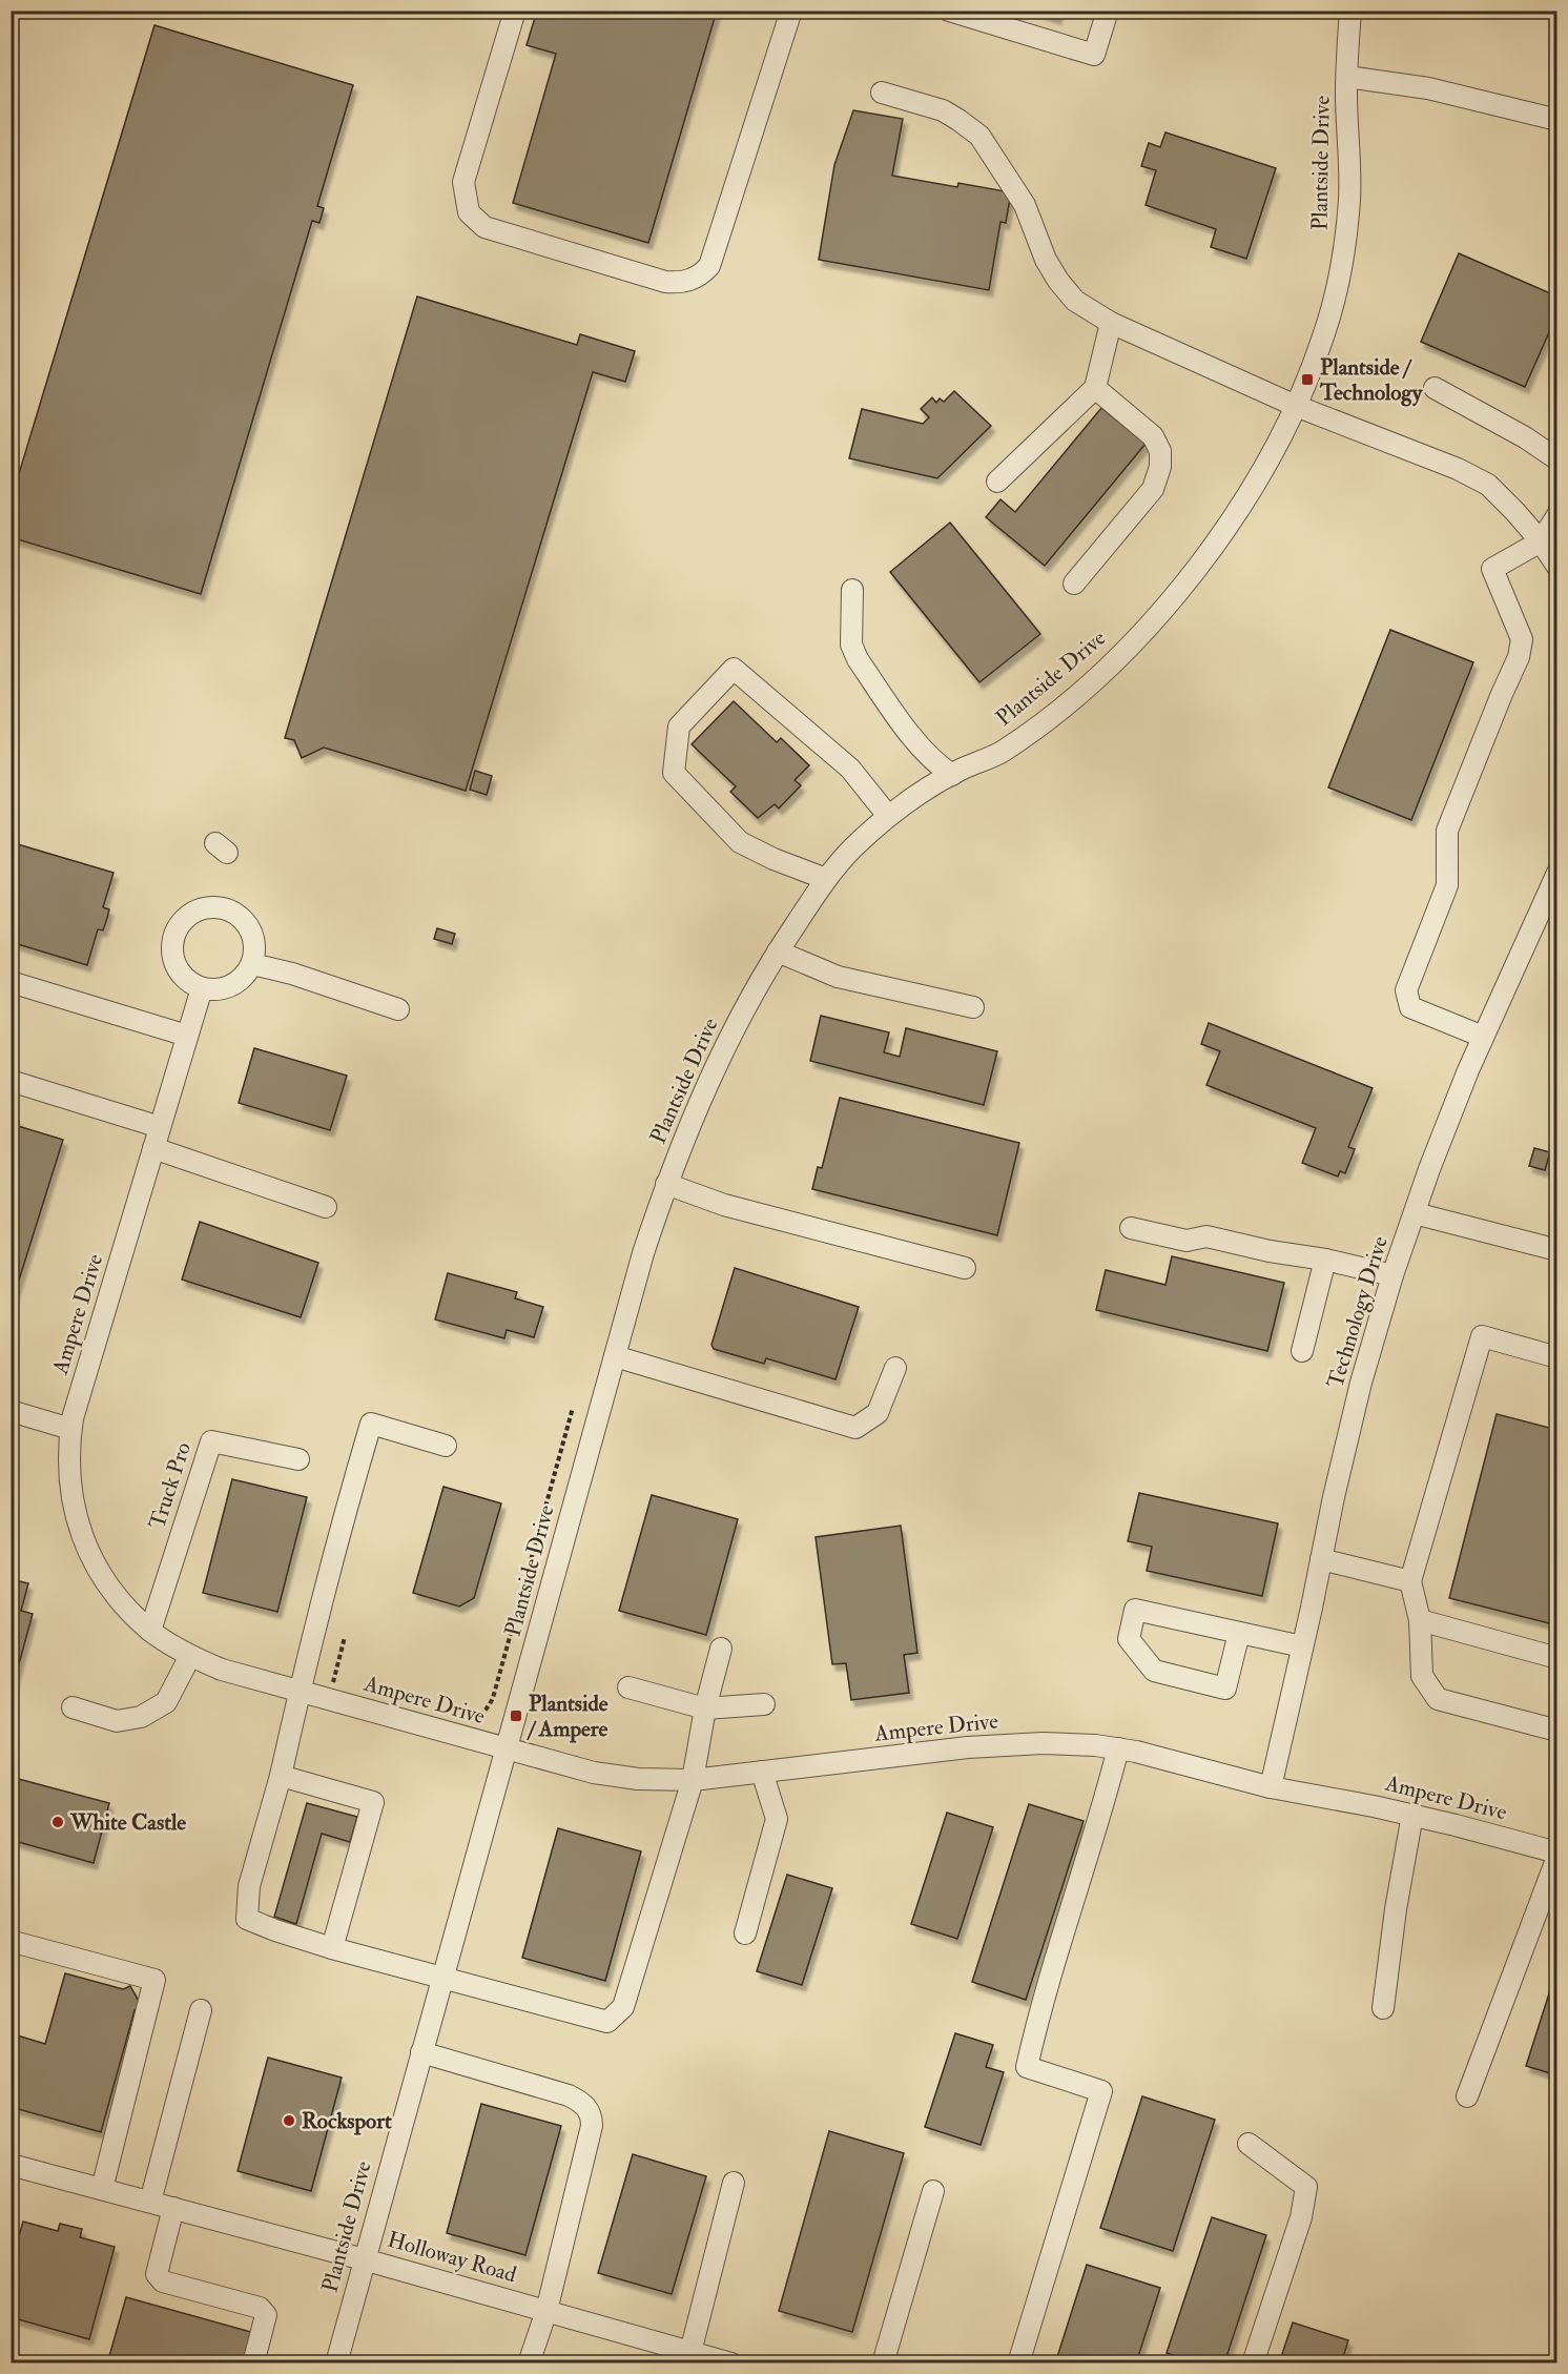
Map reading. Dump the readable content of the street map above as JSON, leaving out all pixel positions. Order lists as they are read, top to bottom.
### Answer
{
  "streets": {
    "street": [
      "Plantside Drive",
      "Technology Drive",
      "Ampere Drive",
      "Truck Pro",
      "Holloway Road"
    ]
  },
  "crossings": [
    ["Plantside Drive", "Ampere Drive"],
    ["Plantside Drive", "Holloway Road"],
    ["Technology Drive", "Ampere Drive"],
    ["Ampere Drive", "Truck Pro"]
  ],
  "places": {
    "transit": ["Plantside / Technology", "Plantside / Ampere"],
    "other": ["White Castle", "Rocksport"]
  }
}
